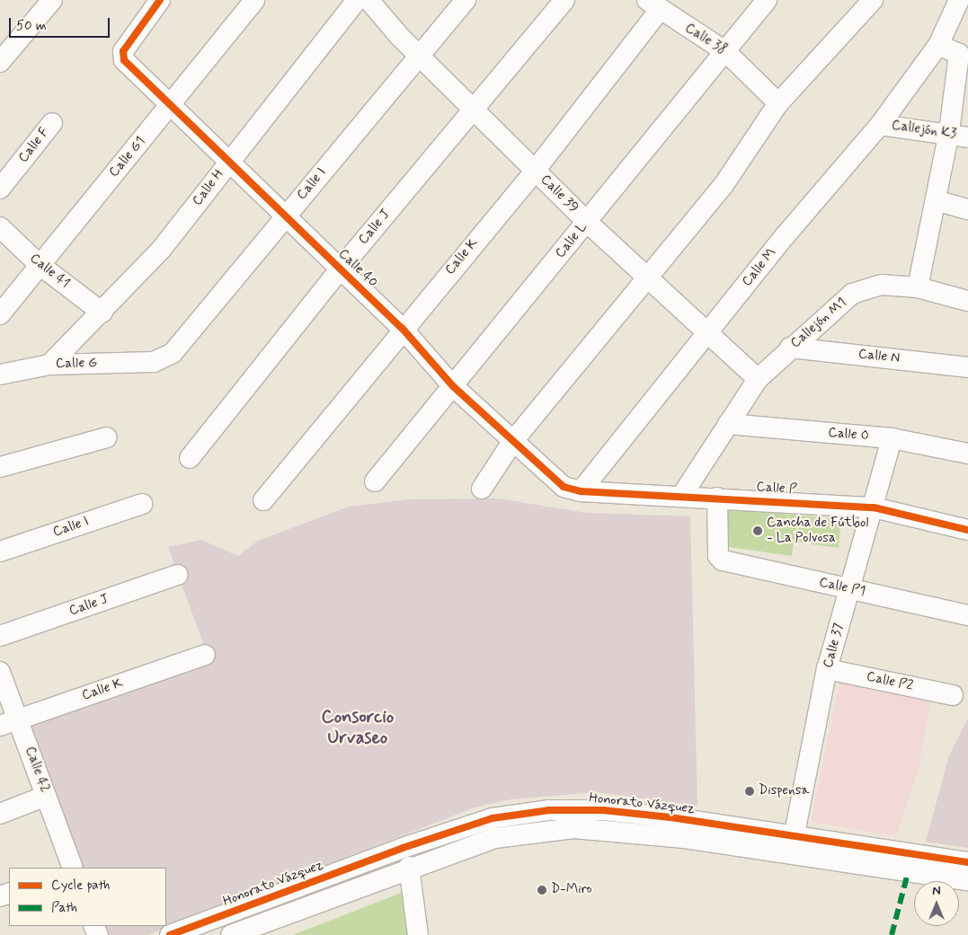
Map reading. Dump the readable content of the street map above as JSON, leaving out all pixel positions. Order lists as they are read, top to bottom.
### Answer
{
  "streets": {
    "street": [
      "Calle 38",
      "Callejón K3",
      "Calle F",
      "Calle G1",
      "Calle I",
      "Calle H",
      "Calle 39",
      "Calle J",
      "Calle L",
      "Calle K",
      "Calle M",
      "Calle 40",
      "Calle 41",
      "Callejón M1",
      "Calle N",
      "Calle G",
      "Calle O",
      "Calle P",
      "Calle P1",
      "Calle 37",
      "Calle P2",
      "Calle 42",
      "Honorato Vázquez"
    ]
  },
  "crossings": [
    ["Calle 38", "Calle L"],
    ["Calle 38", "Calle K"],
    ["Callejón K3", "Calle M"],
    ["Calle G1", "Calle 40"],
    ["Calle G1", "Calle 41"],
    ["Calle I", "Calle 39"],
    ["Calle I", "Calle 40"],
    ["Calle I", "Calle G"],
    ["Calle H", "Calle 40"],
    ["Calle H", "Calle 41"],
    ["Calle H", "Calle G"],
    ["Calle 39", "Calle J"],
    ["Calle 39", "Calle L"],
    ["Calle 39", "Calle K"],
    ["Calle 39", "Calle M"],
    ["Calle 39", "Callejón M1"],
    ["Calle J", "Calle 40"],
    ["Calle L", "Calle 40"],
    ["Calle K", "Calle 40"],
    ["Calle K", "Calle 42"],
    ["Calle M", "Calle 40"],
    ["Calle M", "Calle P"],
    ["Calle 40", "Calle P"],
    ["Callejón M1", "Calle N"],
    ["Callejón M1", "Calle O"],
    ["Callejón M1", "Calle P"],
    ["Calle O", "Calle 37"],
    ["Calle P", "Calle P1"],
    ["Calle P", "Calle 37"],
    ["Calle P1", "Calle 37"],
    ["Calle 37", "Calle P2"],
    ["Calle 37", "Honorato Vázquez"]
  ],
  "districts": ["Consorcio Urvaseo"],
  "places": ["Cancha de Fútbol - La Polvosa", "Dispensa", "D-Miro"],
  "legend": ["Cycle path", "Path"],
  "scale_bar": "50 m",
  "north": "top"
}
